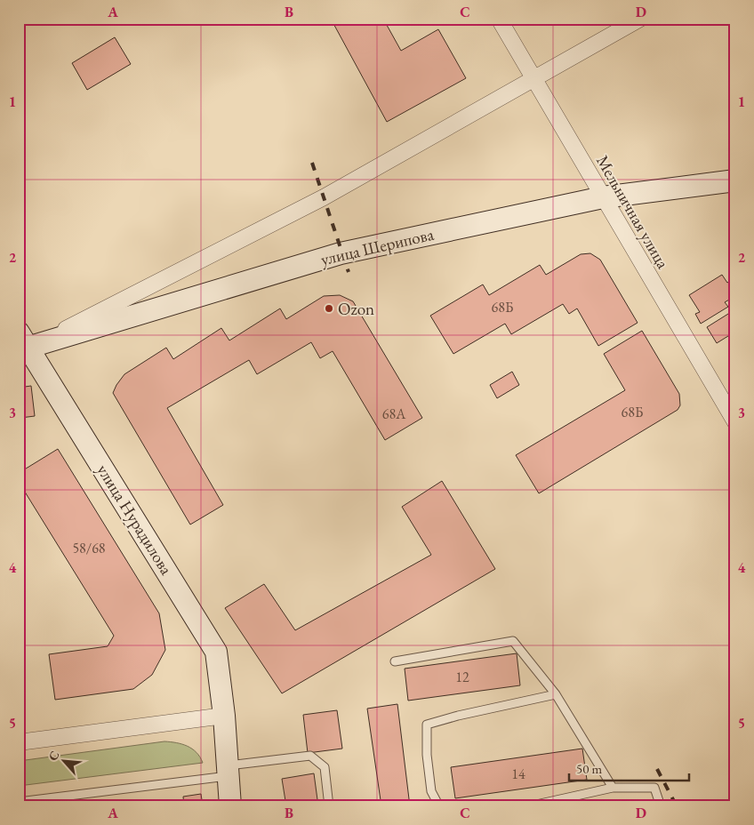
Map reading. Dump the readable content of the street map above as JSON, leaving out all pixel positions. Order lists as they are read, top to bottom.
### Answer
{
  "streets": {
    "main road": ["улица Шерипова", "улица Нурадилова"],
    "street": ["Мельничная улица"]
  },
  "crossings": [
    ["Мельничная улица", "улица Шерипова"],
    ["улица Шерипова", "улица Нурадилова"]
  ],
  "places": ["Ozon"],
  "house_numbers": [
    "68Б",
    "68Б",
    "68А",
    "58/68",
    "12",
    "14"
  ],
  "scale_bar": "50 m",
  "north": "top left",
  "grid": {
    "columns": [
      "A",
      "B",
      "C",
      "D"
    ],
    "rows": [
      "1",
      "2",
      "3",
      "4",
      "5"
    ]
  }
}
